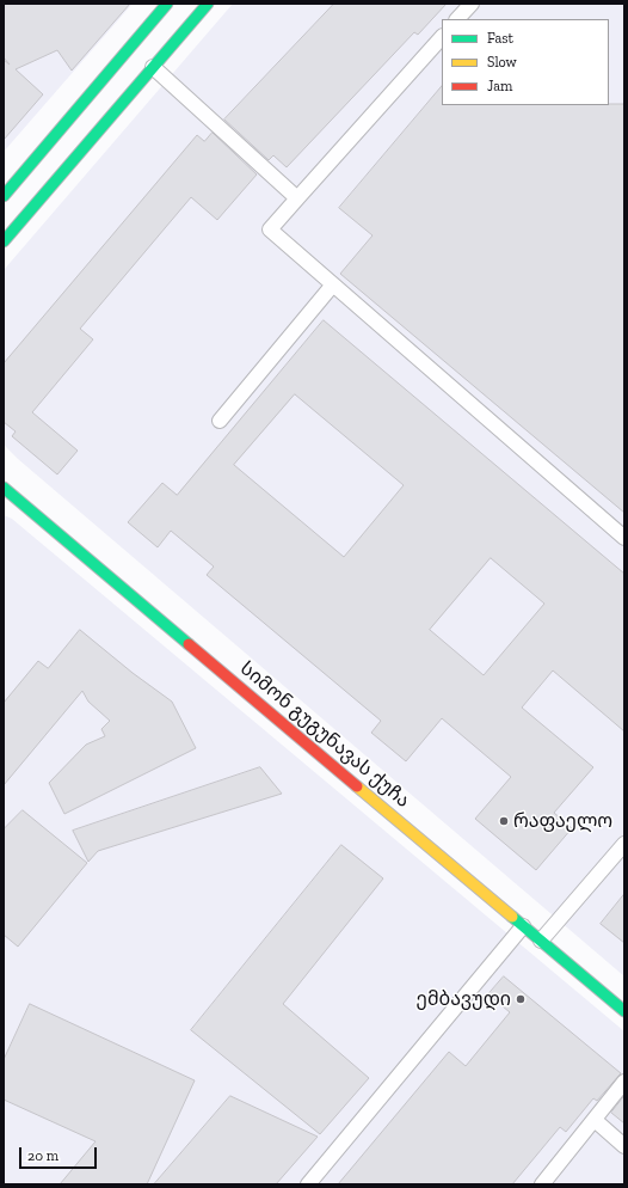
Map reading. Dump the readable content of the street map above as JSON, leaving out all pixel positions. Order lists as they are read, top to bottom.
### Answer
{
  "streets": {
    "main road": ["სიმონ გუგუნავას ქუჩა"]
  },
  "places": ["რაფაელო", "ემბავუდი"],
  "legend": ["Fast", "Slow", "Jam"],
  "scale_bar": "20 m"
}
